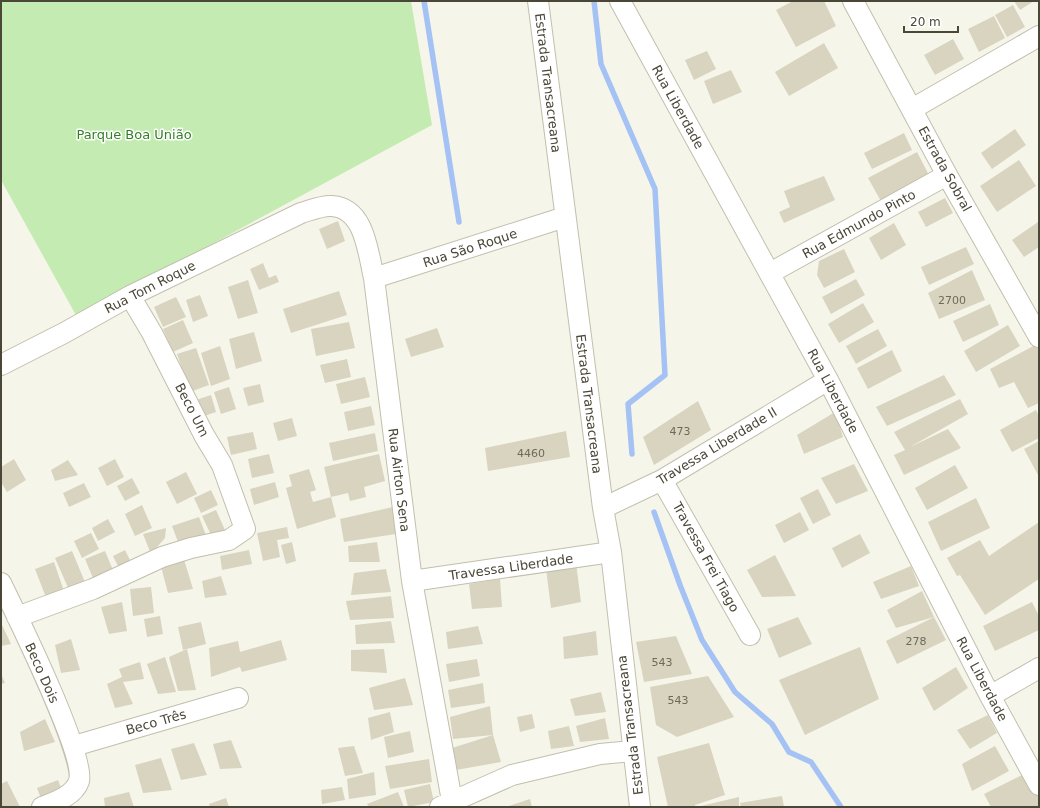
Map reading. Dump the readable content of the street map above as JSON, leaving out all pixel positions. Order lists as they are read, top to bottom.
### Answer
{
  "streets": {
    "street": [
      "Estrada Transacreana",
      "Rua Liberdade",
      "Estrada Sobral",
      "Rua Edmundo Pinto",
      "Rua São Roque",
      "Rua Tom Roque",
      "Beco Um",
      "Travessa Liberdade II",
      "Rua Airton Sena",
      "Travessa Frei Tiago",
      "Travessa Liberdade",
      "Beco Dois",
      "Beco Três"
    ]
  },
  "crossings": [
    ["Estrada Transacreana", "Rua São Roque"],
    ["Estrada Transacreana", "Travessa Liberdade II"],
    ["Estrada Transacreana", "Travessa Liberdade"],
    ["Rua Liberdade", "Rua Edmundo Pinto"],
    ["Rua Liberdade", "Travessa Liberdade II"],
    ["Estrada Sobral", "Rua Edmundo Pinto"],
    ["Rua São Roque", "Rua Airton Sena"],
    ["Rua Tom Roque", "Beco Um"],
    ["Rua Tom Roque", "Rua Airton Sena"],
    ["Beco Um", "Beco Dois"],
    ["Travessa Liberdade II", "Travessa Frei Tiago"],
    ["Rua Airton Sena", "Travessa Liberdade"],
    ["Beco Dois", "Beco Três"]
  ],
  "parks": ["Parque Boa União"],
  "house_numbers": [
    "2700",
    "473",
    "4460",
    "278",
    "543",
    "543"
  ],
  "scale_bar": "20 m"
}
